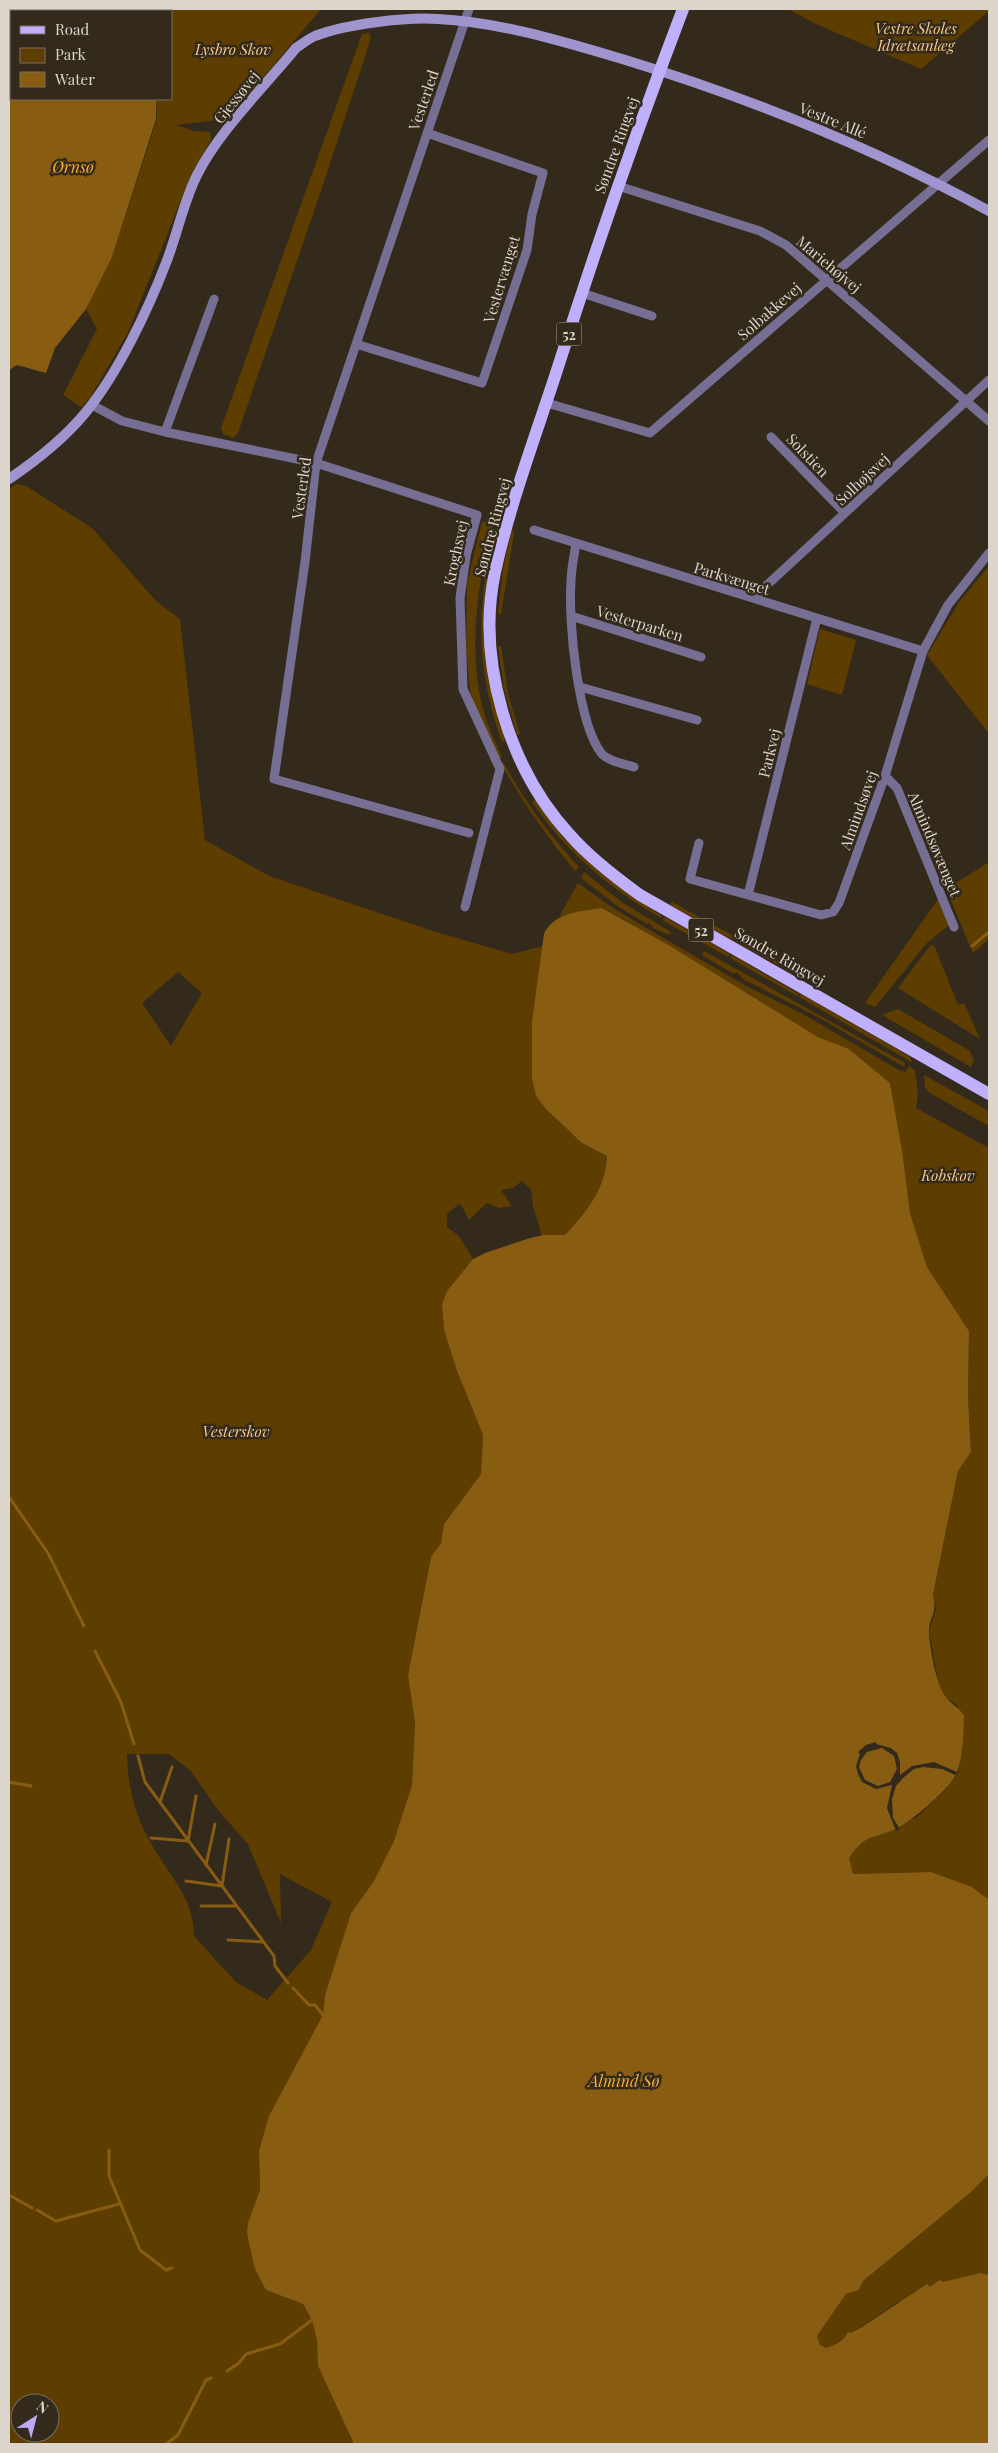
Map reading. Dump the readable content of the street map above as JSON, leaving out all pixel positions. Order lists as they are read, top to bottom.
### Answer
{
  "streets": {
    "main road": ["Søndre Ringvej", "52"],
    "street": [
      "Gjessøvej",
      "Vesterled",
      "Vestre Allé",
      "Mariehøjvej",
      "Vestervænget",
      "Solbakkevej",
      "Solstien",
      "Solhøjsvej",
      "Kroghsvej",
      "Parkvænget",
      "Vesterparken",
      "Parkvej",
      "Almindsøvej",
      "Almindsøvænget"
    ]
  },
  "crossings": [
    ["Gjessøvej", "Vesterled"],
    ["Gjessøvej", "Vestre Allé"],
    ["Gjessøvej", "Søndre Ringvej"],
    ["Gjessøvej", "Kroghsvej"],
    ["Vesterled", "Vestervænget"],
    ["Vesterled", "Kroghsvej"],
    ["Vestre Allé", "Søndre Ringvej"],
    ["Vestre Allé", "Solbakkevej"],
    ["Søndre Ringvej", "Mariehøjvej"],
    ["Søndre Ringvej", "Solbakkevej"],
    ["Mariehøjvej", "Solbakkevej"],
    ["Mariehøjvej", "Solhøjsvej"],
    ["Solstien", "Solhøjsvej"],
    ["Solhøjsvej", "Parkvænget"],
    ["Parkvænget", "Parkvej"],
    ["Parkvænget", "Almindsøvej"],
    ["Parkvej", "Almindsøvej"],
    ["Almindsøvej", "Almindsøvænget"]
  ],
  "water": ["Ørnsø", "Almind Sø"],
  "parks": [
    "Vestre Skoles Idrætsanlæg",
    "Lysbro Skov",
    "Kobskov",
    "Vesterskov"
  ],
  "legend": ["Road", "Park", "Water"],
  "north": "top right"
}
